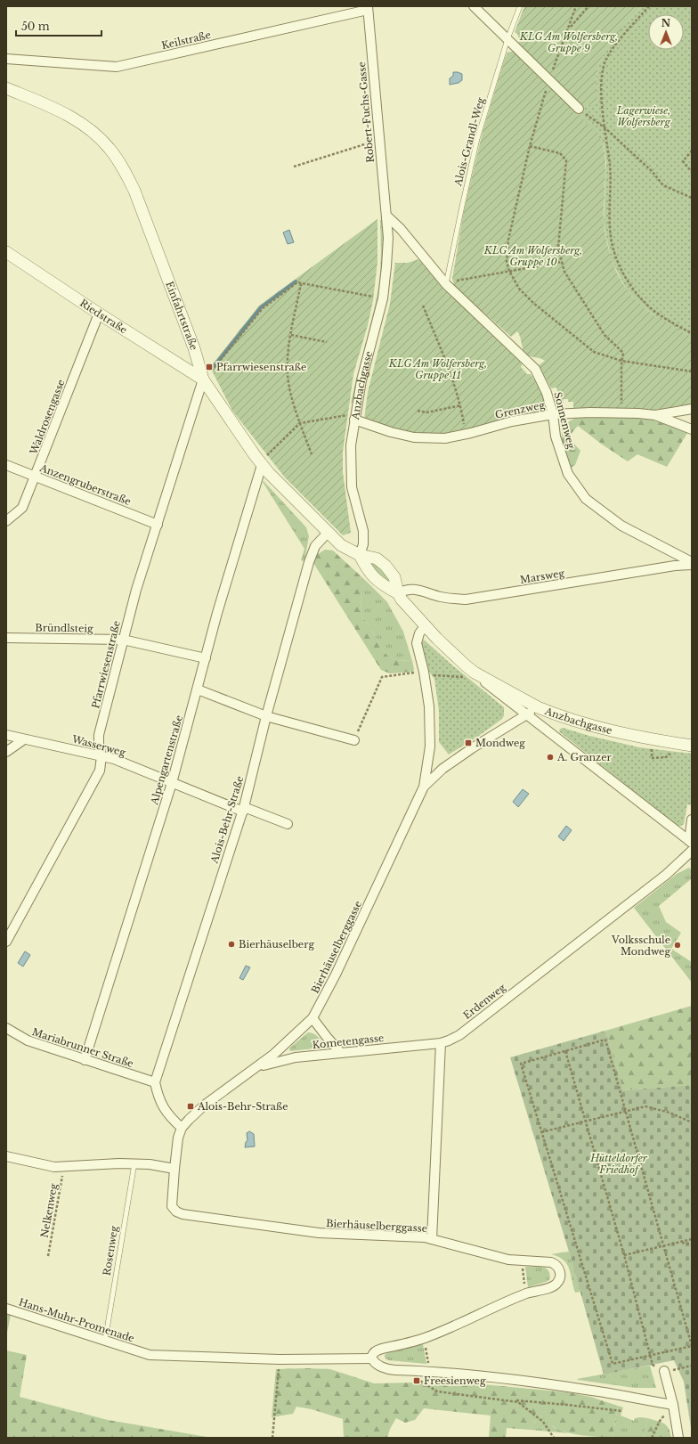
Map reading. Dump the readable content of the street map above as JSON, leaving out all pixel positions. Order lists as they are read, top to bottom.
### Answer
{
  "streets": {
    "street": [
      "Keilstraße",
      "Robert-Fuchs-Gasse",
      "Einfahrtstraße",
      "Riedstraße",
      "Anzbachgasse",
      "Grenzweg",
      "Waldrosengasse",
      "Sonnenweg",
      "Anzengruberstraße",
      "Marsweg",
      "Bründlsteig",
      "Pfarrwiesenstraße",
      "Wasserweg",
      "Alpengartenstraße",
      "Alois-Behr-Straße",
      "Bierhäuselberggasse",
      "Erdenweg",
      "Kometengasse",
      "Mariabrunner Straße",
      "Hans-Muhr-Promenade"
    ],
    "lane": ["Alois-Grandl-Weg", "Rosenweg"],
    "path": ["Nelkenweg"]
  },
  "crossings": [
    ["Keilstraße", "Robert-Fuchs-Gasse"],
    ["Robert-Fuchs-Gasse", "Anzbachgasse"],
    ["Robert-Fuchs-Gasse", "Sonnenweg"],
    ["Alois-Grandl-Weg", "Sonnenweg"],
    ["Einfahrtstraße", "Riedstraße"],
    ["Einfahrtstraße", "Anzbachgasse"],
    ["Einfahrtstraße", "Pfarrwiesenstraße"],
    ["Einfahrtstraße", "Alpengartenstraße"],
    ["Einfahrtstraße", "Alois-Behr-Straße"],
    ["Riedstraße", "Waldrosengasse"],
    ["Riedstraße", "Pfarrwiesenstraße"],
    ["Anzbachgasse", "Grenzweg"],
    ["Anzbachgasse", "Sonnenweg"],
    ["Anzbachgasse", "Marsweg"],
    ["Anzbachgasse", "Bierhäuselberggasse"],
    ["Grenzweg", "Sonnenweg"],
    ["Waldrosengasse", "Anzengruberstraße"],
    ["Anzengruberstraße", "Pfarrwiesenstraße"],
    ["Bründlsteig", "Pfarrwiesenstraße"],
    ["Bründlsteig", "Alpengartenstraße"],
    ["Pfarrwiesenstraße", "Wasserweg"],
    ["Wasserweg", "Alpengartenstraße"],
    ["Wasserweg", "Alois-Behr-Straße"],
    ["Alpengartenstraße", "Mariabrunner Straße"],
    ["Alois-Behr-Straße", "Mariabrunner Straße"],
    ["Bierhäuselberggasse", "Kometengasse"],
    ["Erdenweg", "Kometengasse"],
    ["Rosenweg", "Hans-Muhr-Promenade"]
  ],
  "parks": [
    "KLG Am Wolfersberg, Gruppe 9",
    "Lagerwiese, Wolfersberg",
    "KLG Am Wolfersberg, Gruppe 10",
    "KLG Am Wolfersberg, Gruppe 11",
    "Hütteldorfer Friedhof"
  ],
  "places": {
    "transit": [
      "Pfarrwiesenstraße",
      "Mondweg",
      "Alois-Behr-Straße",
      "Freesienweg"
    ],
    "other": ["A. Granzer", "Bierhäuselberg", "Volksschule Mondweg"]
  },
  "scale_bar": "50 m",
  "north": "top"
}
